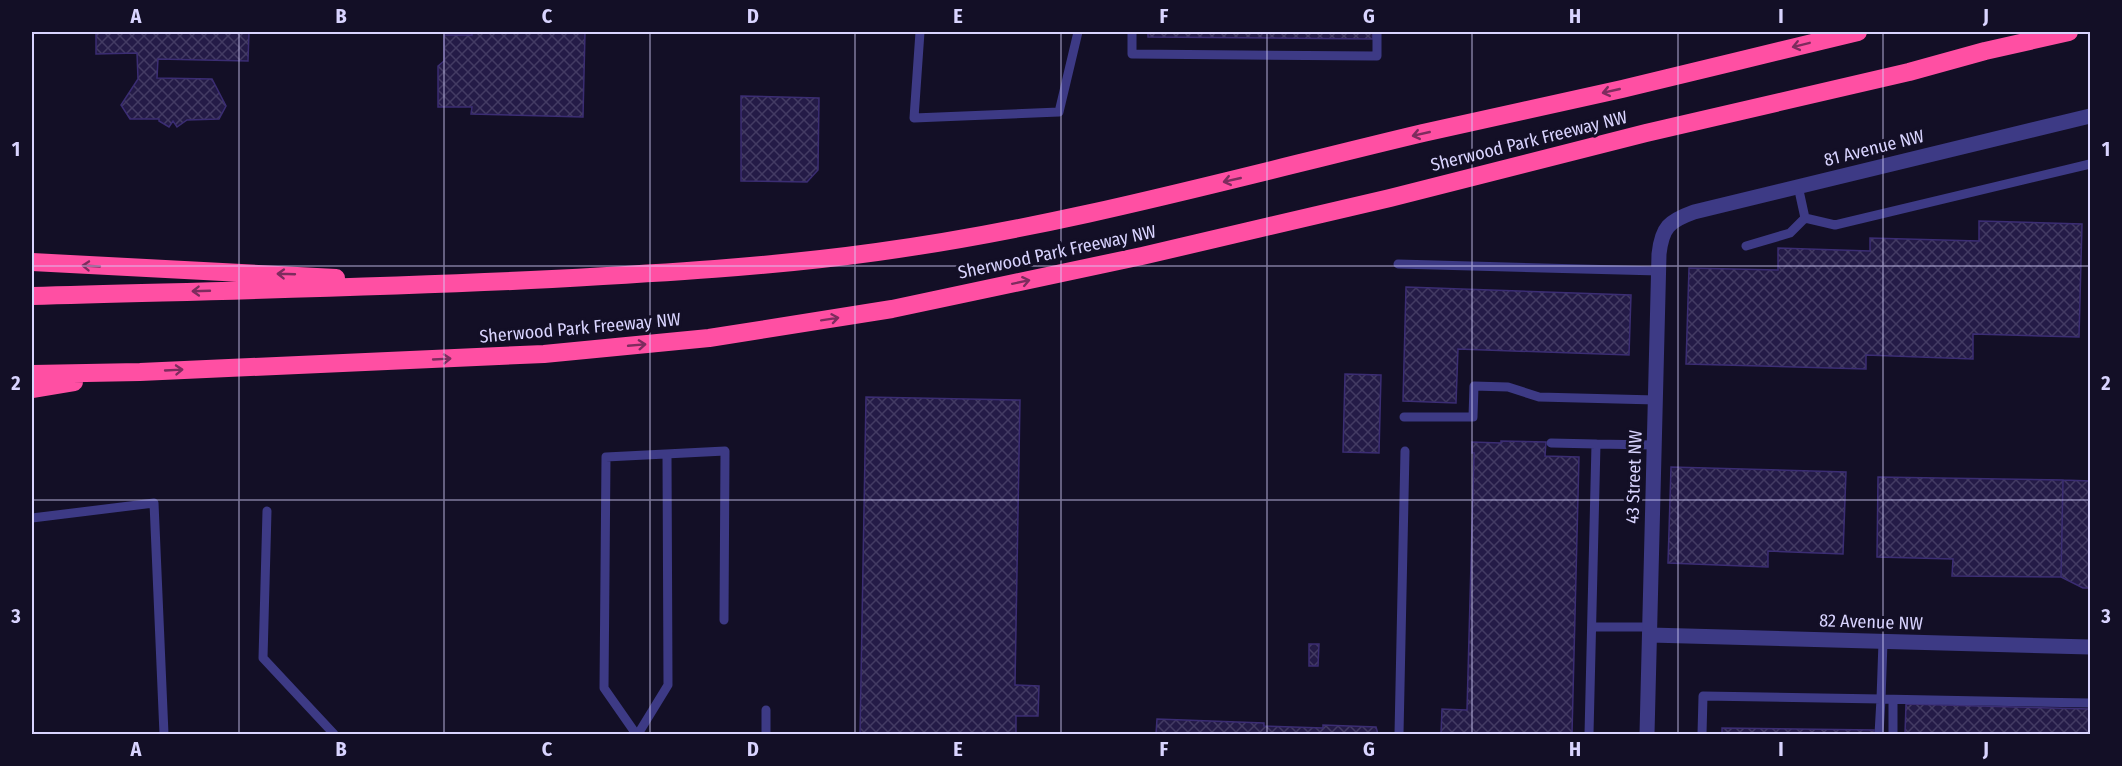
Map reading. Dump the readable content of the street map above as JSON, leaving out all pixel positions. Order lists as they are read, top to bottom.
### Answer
{
  "streets": {
    "highway": ["Sherwood Park Freeway NW"],
    "street": ["81 Avenue NW", "43 Street NW", "82 Avenue NW"]
  },
  "crossings": [
    ["81 Avenue NW", "43 Street NW"],
    ["43 Street NW", "82 Avenue NW"]
  ],
  "grid": {
    "columns": [
      "A",
      "B",
      "C",
      "D",
      "E",
      "F",
      "G",
      "H",
      "I",
      "J"
    ],
    "rows": ["1", "2", "3"]
  }
}
